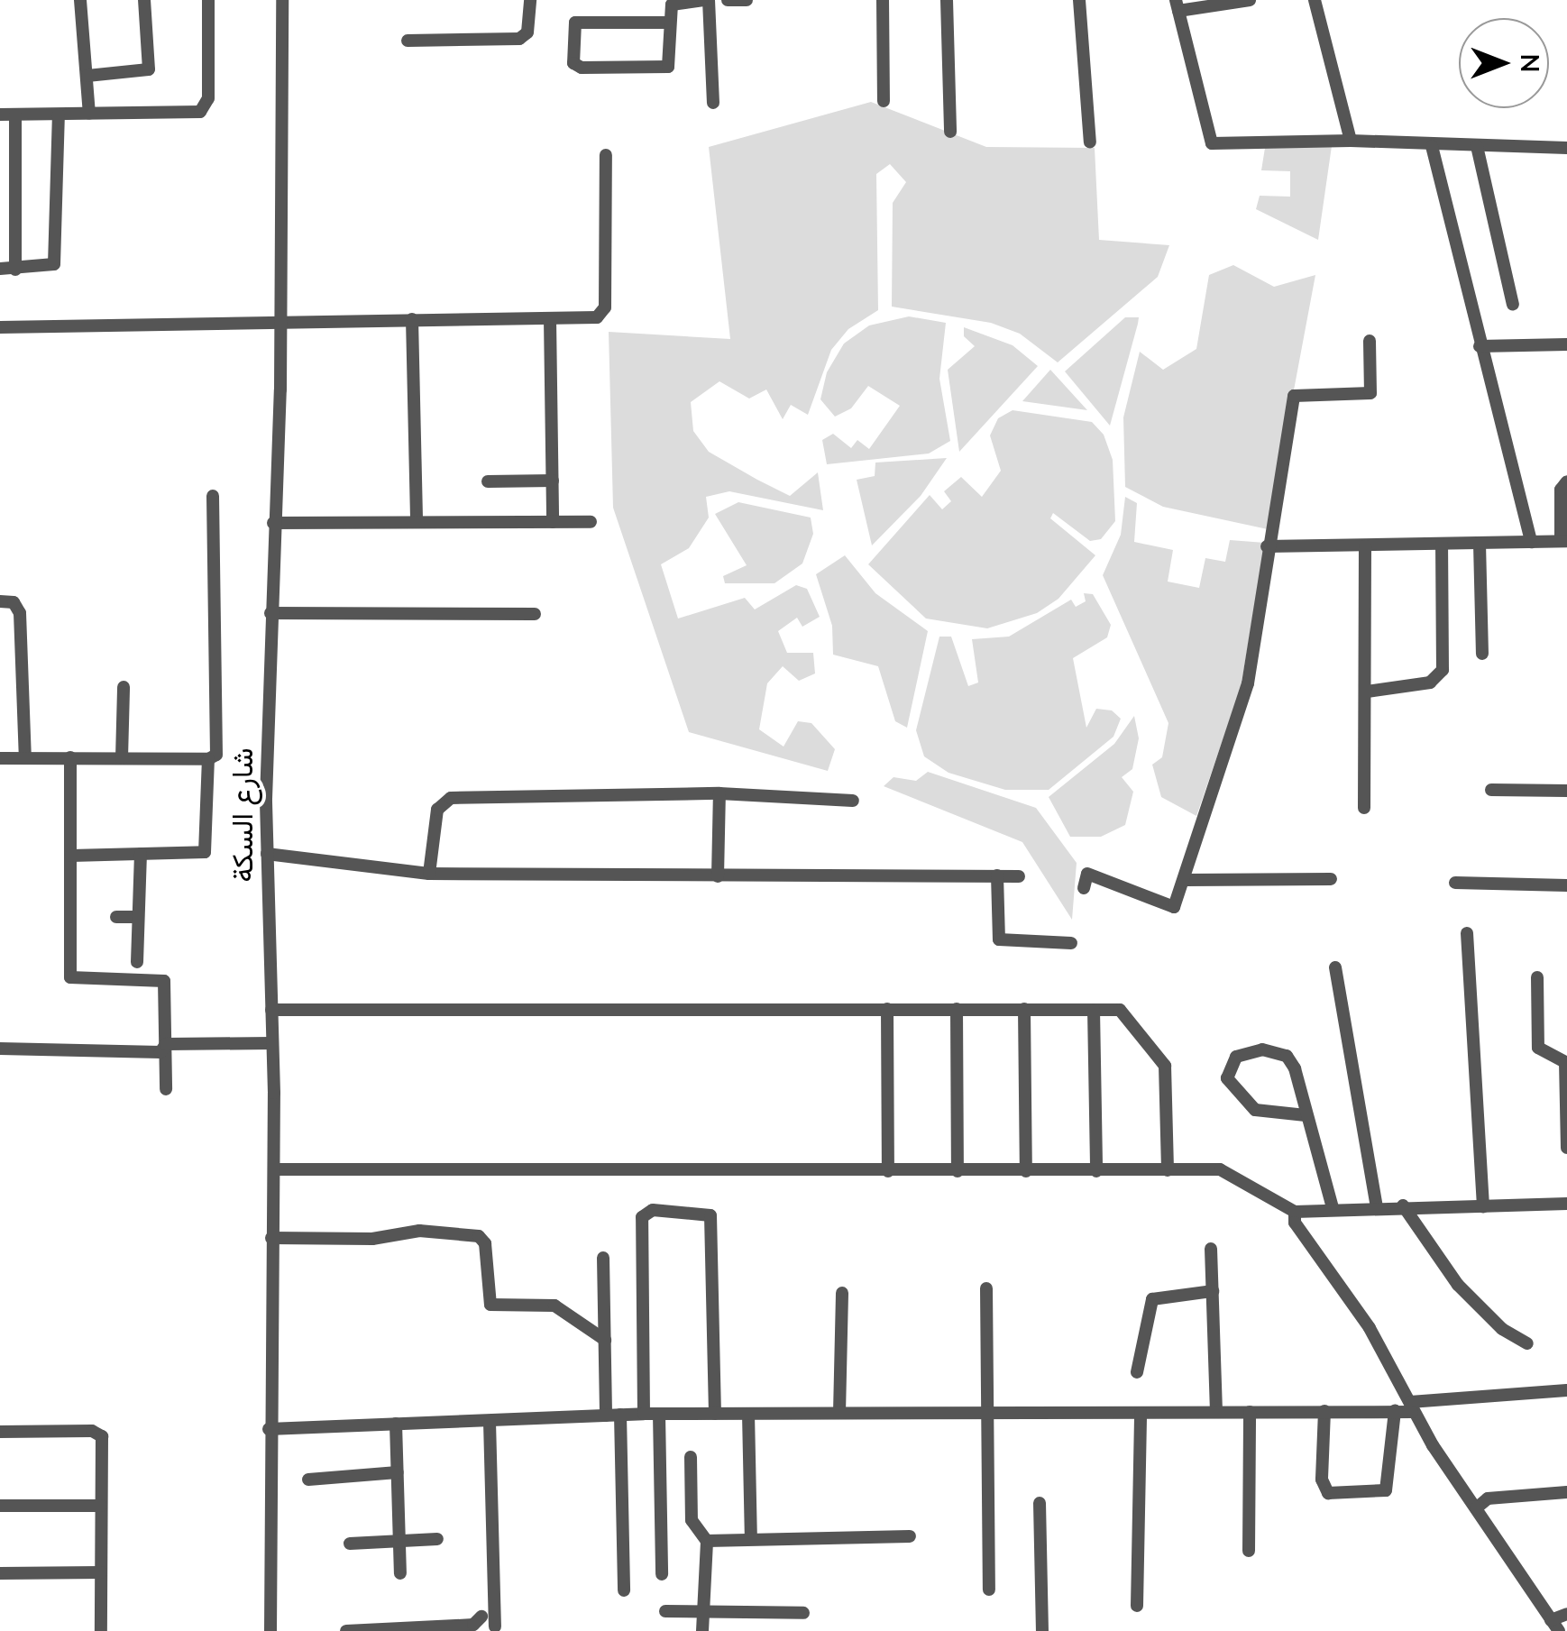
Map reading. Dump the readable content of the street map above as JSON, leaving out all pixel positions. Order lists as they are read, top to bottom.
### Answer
{
  "streets": {
    "street": ["شارع السكة"]
  },
  "north": "right"
}
